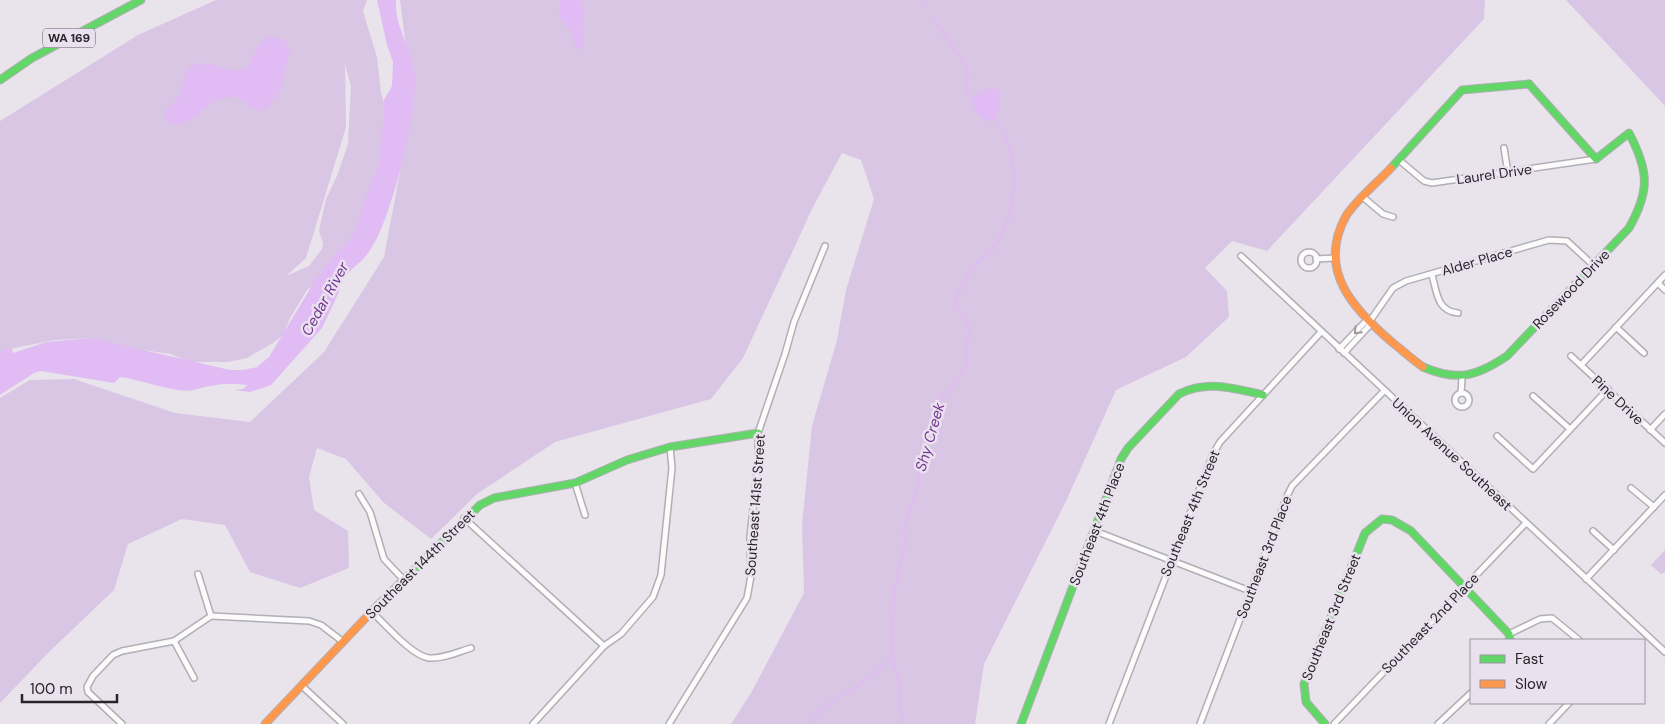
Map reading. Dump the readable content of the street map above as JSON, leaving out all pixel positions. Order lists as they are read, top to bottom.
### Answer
{
  "streets": {
    "street": [
      "WA 169",
      "Laurel Drive",
      "Alder Place",
      "Rosewood Drive",
      "Pine Drive",
      "Union Avenue Southeast",
      "Southeast 141st Street",
      "Southeast 4th Street",
      "Southeast 4th Place",
      "Southeast 3rd Place",
      "Southeast 144th Street",
      "Southeast 3rd Street",
      "Southeast 2nd Place"
    ]
  },
  "crossings": [
    ["Laurel Drive", "Rosewood Drive"],
    ["Alder Place", "Rosewood Drive"],
    ["Alder Place", "Union Avenue Southeast"],
    ["Union Avenue Southeast", "Southeast 4th Street"],
    ["Union Avenue Southeast", "Southeast 3rd Place"],
    ["Union Avenue Southeast", "Southeast 2nd Place"],
    ["Southeast 141st Street", "Southeast 144th Street"],
    ["Southeast 4th Street", "Southeast 4th Place"],
    ["Southeast 3rd Street", "Southeast 2nd Place"]
  ],
  "water": ["Cedar River", "Shy Creek"],
  "legend": ["Fast", "Slow"],
  "scale_bar": "100 m"
}
